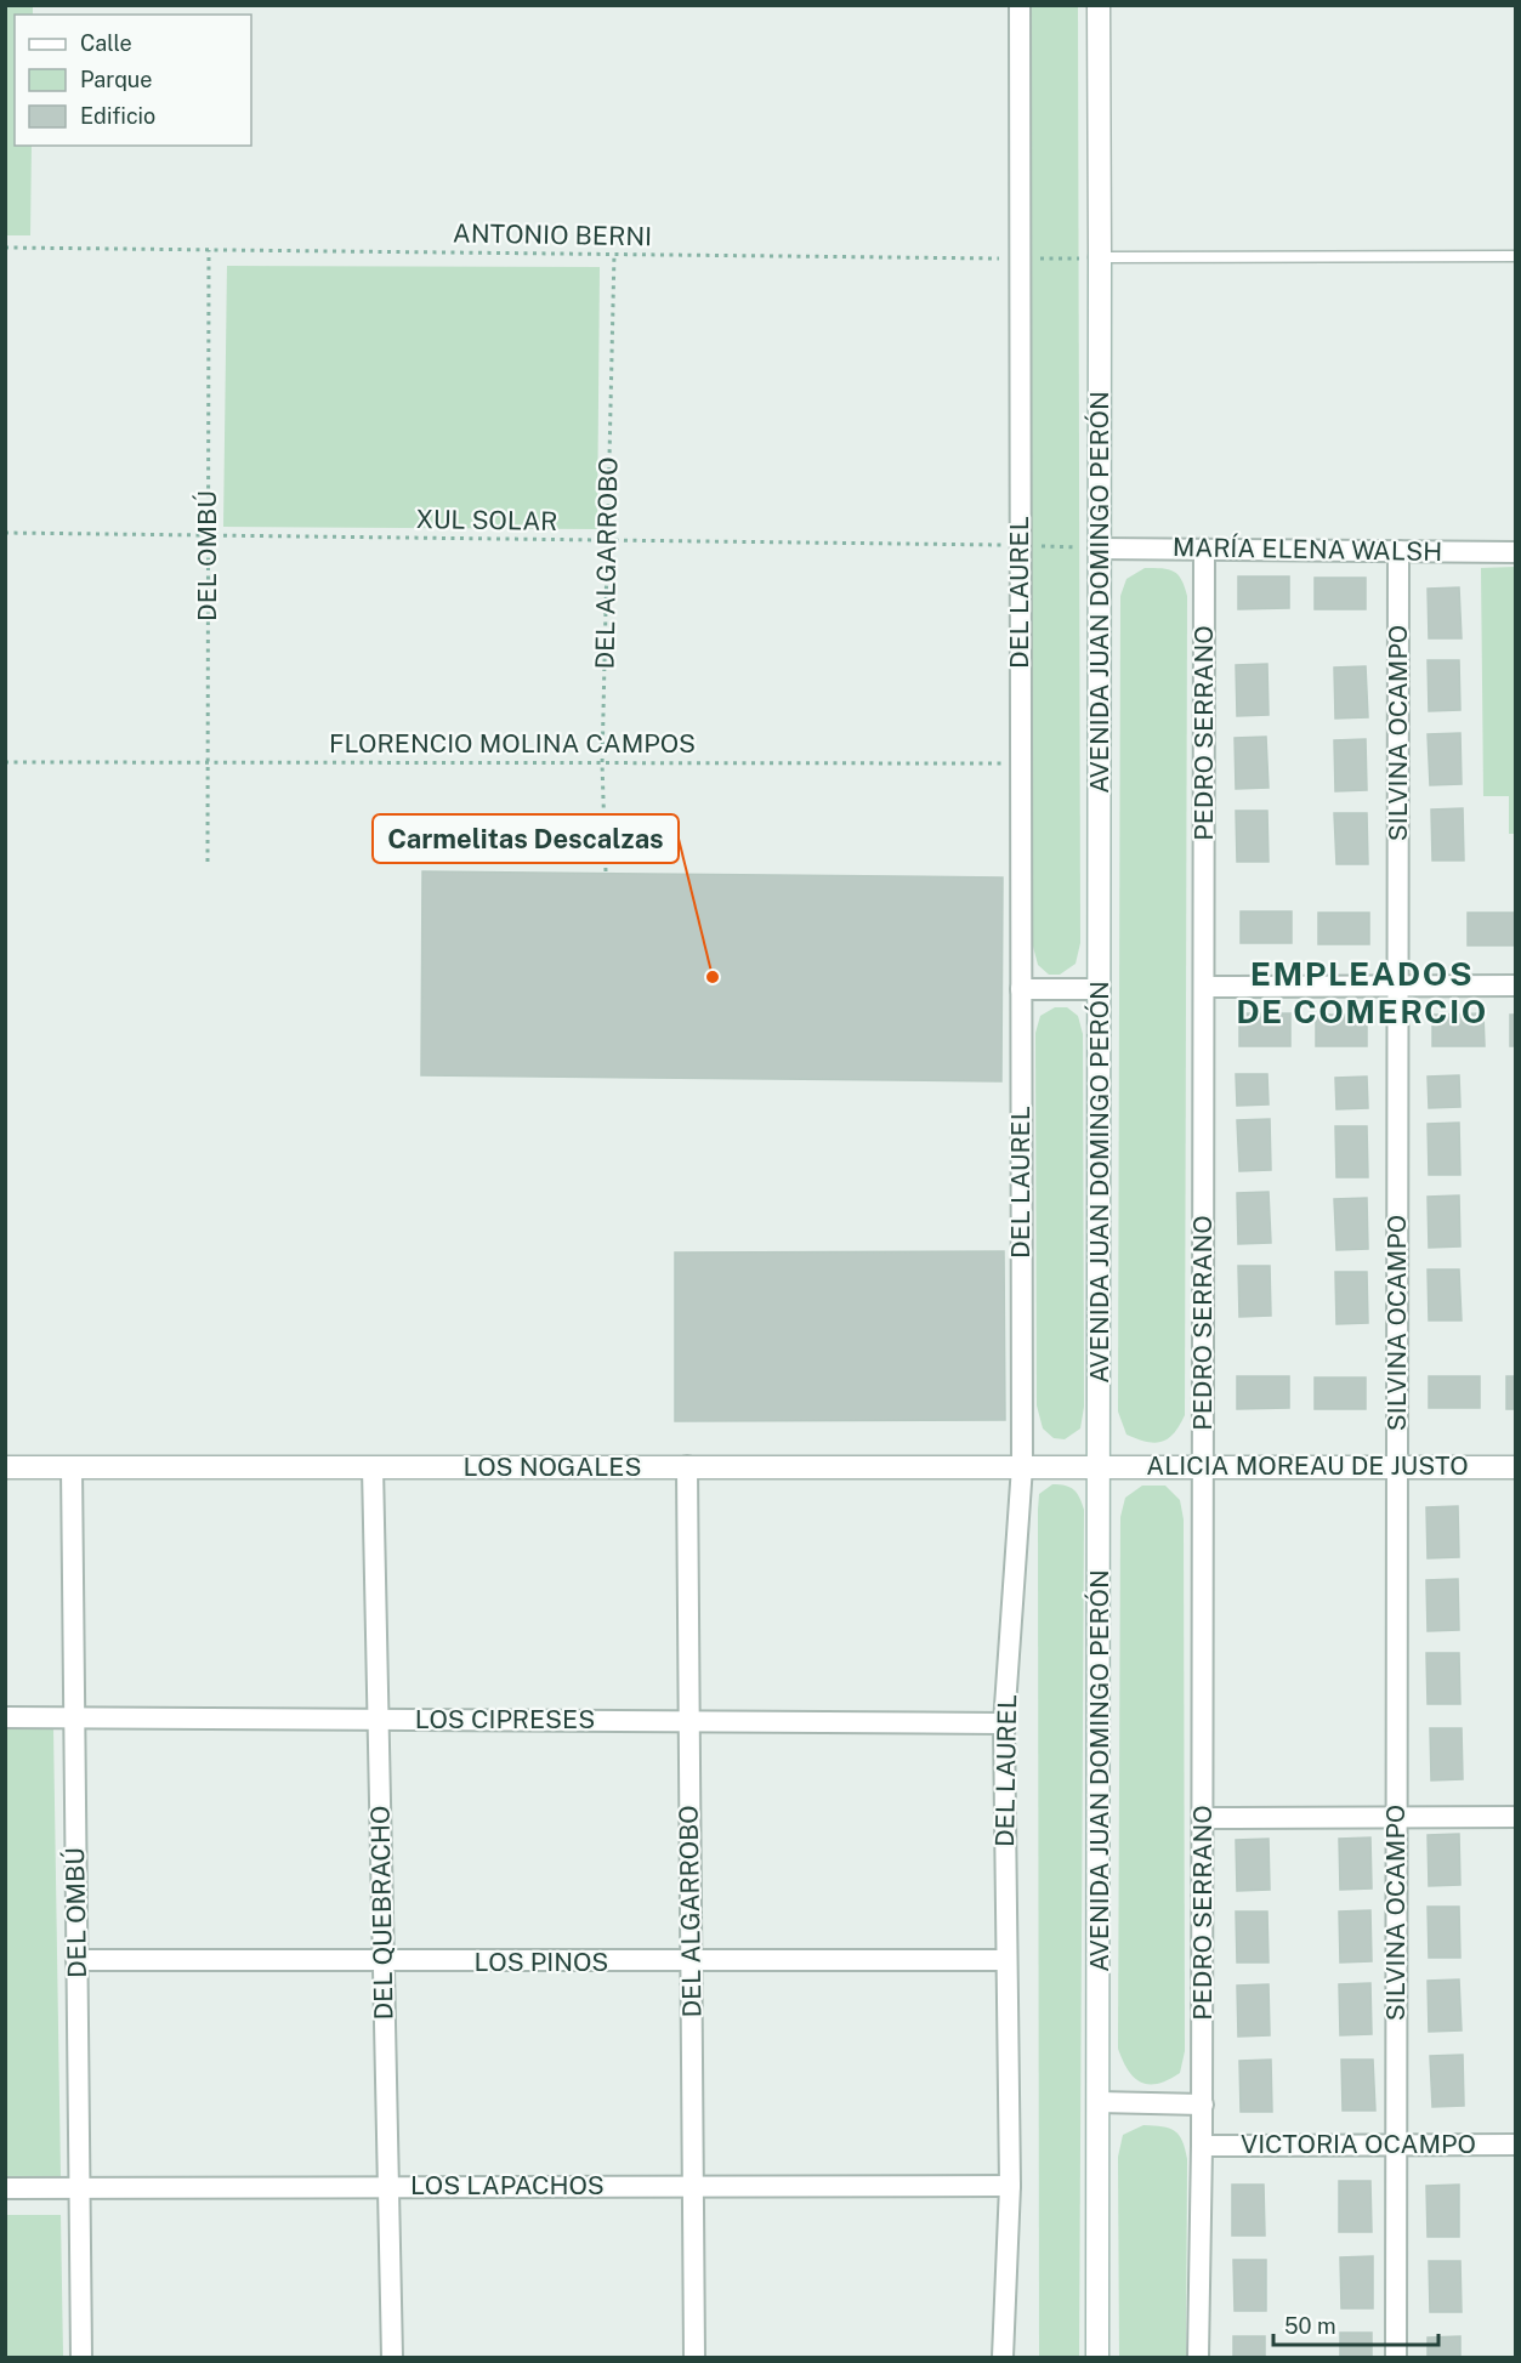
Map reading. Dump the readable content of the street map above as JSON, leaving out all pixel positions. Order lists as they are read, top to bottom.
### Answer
{
  "streets": {
    "main road": ["AVENIDA JUAN DOMINGO PERÓN", "ALICIA MOREAU DE JUSTO", "LOS NOGALES"],
    "street": [
      "MARÍA ELENA WALSH",
      "DEL OMBÚ",
      "DEL ALGARROBO",
      "DEL LAUREL",
      "PEDRO SERRANO",
      "SILVINA OCAMPO",
      "LOS CIPRESES",
      "DEL QUEBRACHO",
      "LOS PINOS",
      "VICTORIA OCAMPO",
      "LOS LAPACHOS"
    ],
    "path": ["ANTONIO BERNI", "XUL SOLAR", "FLORENCIO MOLINA CAMPOS"]
  },
  "crossings": [
    ["ANTONIO BERNI", "DEL OMBÚ"],
    ["ANTONIO BERNI", "DEL ALGARROBO"],
    ["ANTONIO BERNI", "DEL LAUREL"],
    ["ANTONIO BERNI", "AVENIDA JUAN DOMINGO PERÓN"],
    ["XUL SOLAR", "MARÍA ELENA WALSH"],
    ["XUL SOLAR", "DEL OMBÚ"],
    ["XUL SOLAR", "DEL ALGARROBO"],
    ["XUL SOLAR", "DEL LAUREL"],
    ["XUL SOLAR", "AVENIDA JUAN DOMINGO PERÓN"],
    ["MARÍA ELENA WALSH", "AVENIDA JUAN DOMINGO PERÓN"],
    ["MARÍA ELENA WALSH", "PEDRO SERRANO"],
    ["MARÍA ELENA WALSH", "SILVINA OCAMPO"],
    ["DEL OMBÚ", "FLORENCIO MOLINA CAMPOS"],
    ["DEL OMBÚ", "LOS NOGALES"],
    ["DEL OMBÚ", "LOS CIPRESES"],
    ["DEL OMBÚ", "LOS PINOS"],
    ["DEL OMBÚ", "LOS LAPACHOS"],
    ["DEL ALGARROBO", "FLORENCIO MOLINA CAMPOS"],
    ["DEL ALGARROBO", "LOS NOGALES"],
    ["DEL ALGARROBO", "LOS CIPRESES"],
    ["DEL ALGARROBO", "LOS PINOS"],
    ["DEL ALGARROBO", "LOS LAPACHOS"],
    ["DEL LAUREL", "FLORENCIO MOLINA CAMPOS"],
    ["DEL LAUREL", "LOS NOGALES"],
    ["DEL LAUREL", "LOS CIPRESES"],
    ["DEL LAUREL", "LOS PINOS"],
    ["DEL LAUREL", "LOS LAPACHOS"],
    ["AVENIDA JUAN DOMINGO PERÓN", "ALICIA MOREAU DE JUSTO"],
    ["AVENIDA JUAN DOMINGO PERÓN", "LOS NOGALES"],
    ["PEDRO SERRANO", "ALICIA MOREAU DE JUSTO"],
    ["PEDRO SERRANO", "VICTORIA OCAMPO"],
    ["SILVINA OCAMPO", "ALICIA MOREAU DE JUSTO"],
    ["SILVINA OCAMPO", "VICTORIA OCAMPO"],
    ["ALICIA MOREAU DE JUSTO", "LOS NOGALES"],
    ["LOS NOGALES", "DEL QUEBRACHO"],
    ["LOS CIPRESES", "DEL QUEBRACHO"],
    ["DEL QUEBRACHO", "LOS PINOS"],
    ["DEL QUEBRACHO", "LOS LAPACHOS"]
  ],
  "districts": ["EMPLEADOS DE COMERCIO"],
  "places": ["Carmelitas Descalzas"],
  "legend": ["Calle", "Parque", "Edificio"],
  "scale_bar": "50 m"
}
